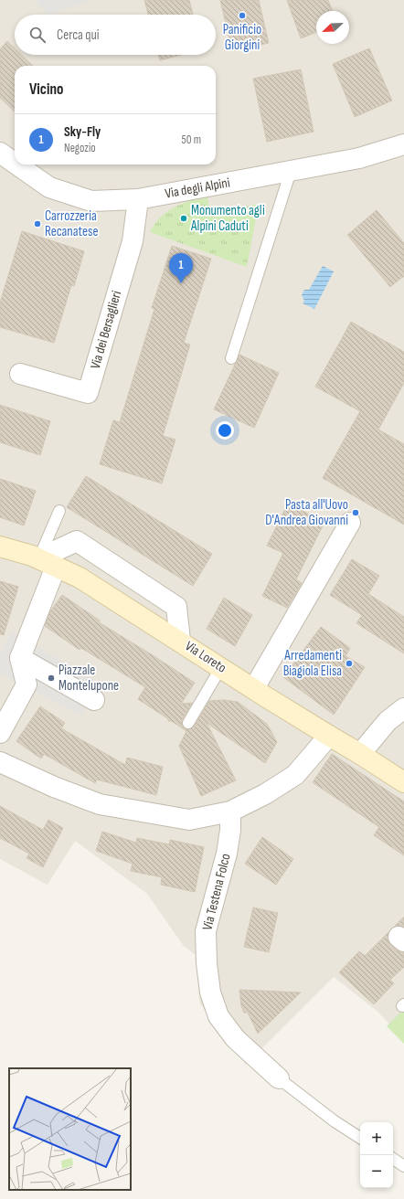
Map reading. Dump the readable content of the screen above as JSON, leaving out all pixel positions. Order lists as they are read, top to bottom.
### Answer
{
  "streets": {
    "street": [
      "Via degli Alpini",
      "Via dei Bersaglieri",
      "Via Loreto",
      "Via Testena Folco"
    ]
  },
  "crossings": [
    ["Via degli Alpini", "Via dei Bersaglieri"]
  ],
  "places": [
    "Panificio Giorgini",
    "Monumento agli Alpini Caduti",
    "Carrozzeria Recanatese",
    "Pasta all'Uovo D'Andrea Giovanni",
    "Arredamenti Biagiola Elisa",
    "Piazzale Montelupone"
  ],
  "north": "bottom left",
  "page": {
    "search": "Cerca qui",
    "heading": "Vicino",
    "list": [
      {
        "mark": "1",
        "name": "Sky-Fly",
        "note": "Negozio",
        "value": "50 m"
      }
    ],
    "pins": "1",
    "map_buttons": ["+", "−"]
  }
}
